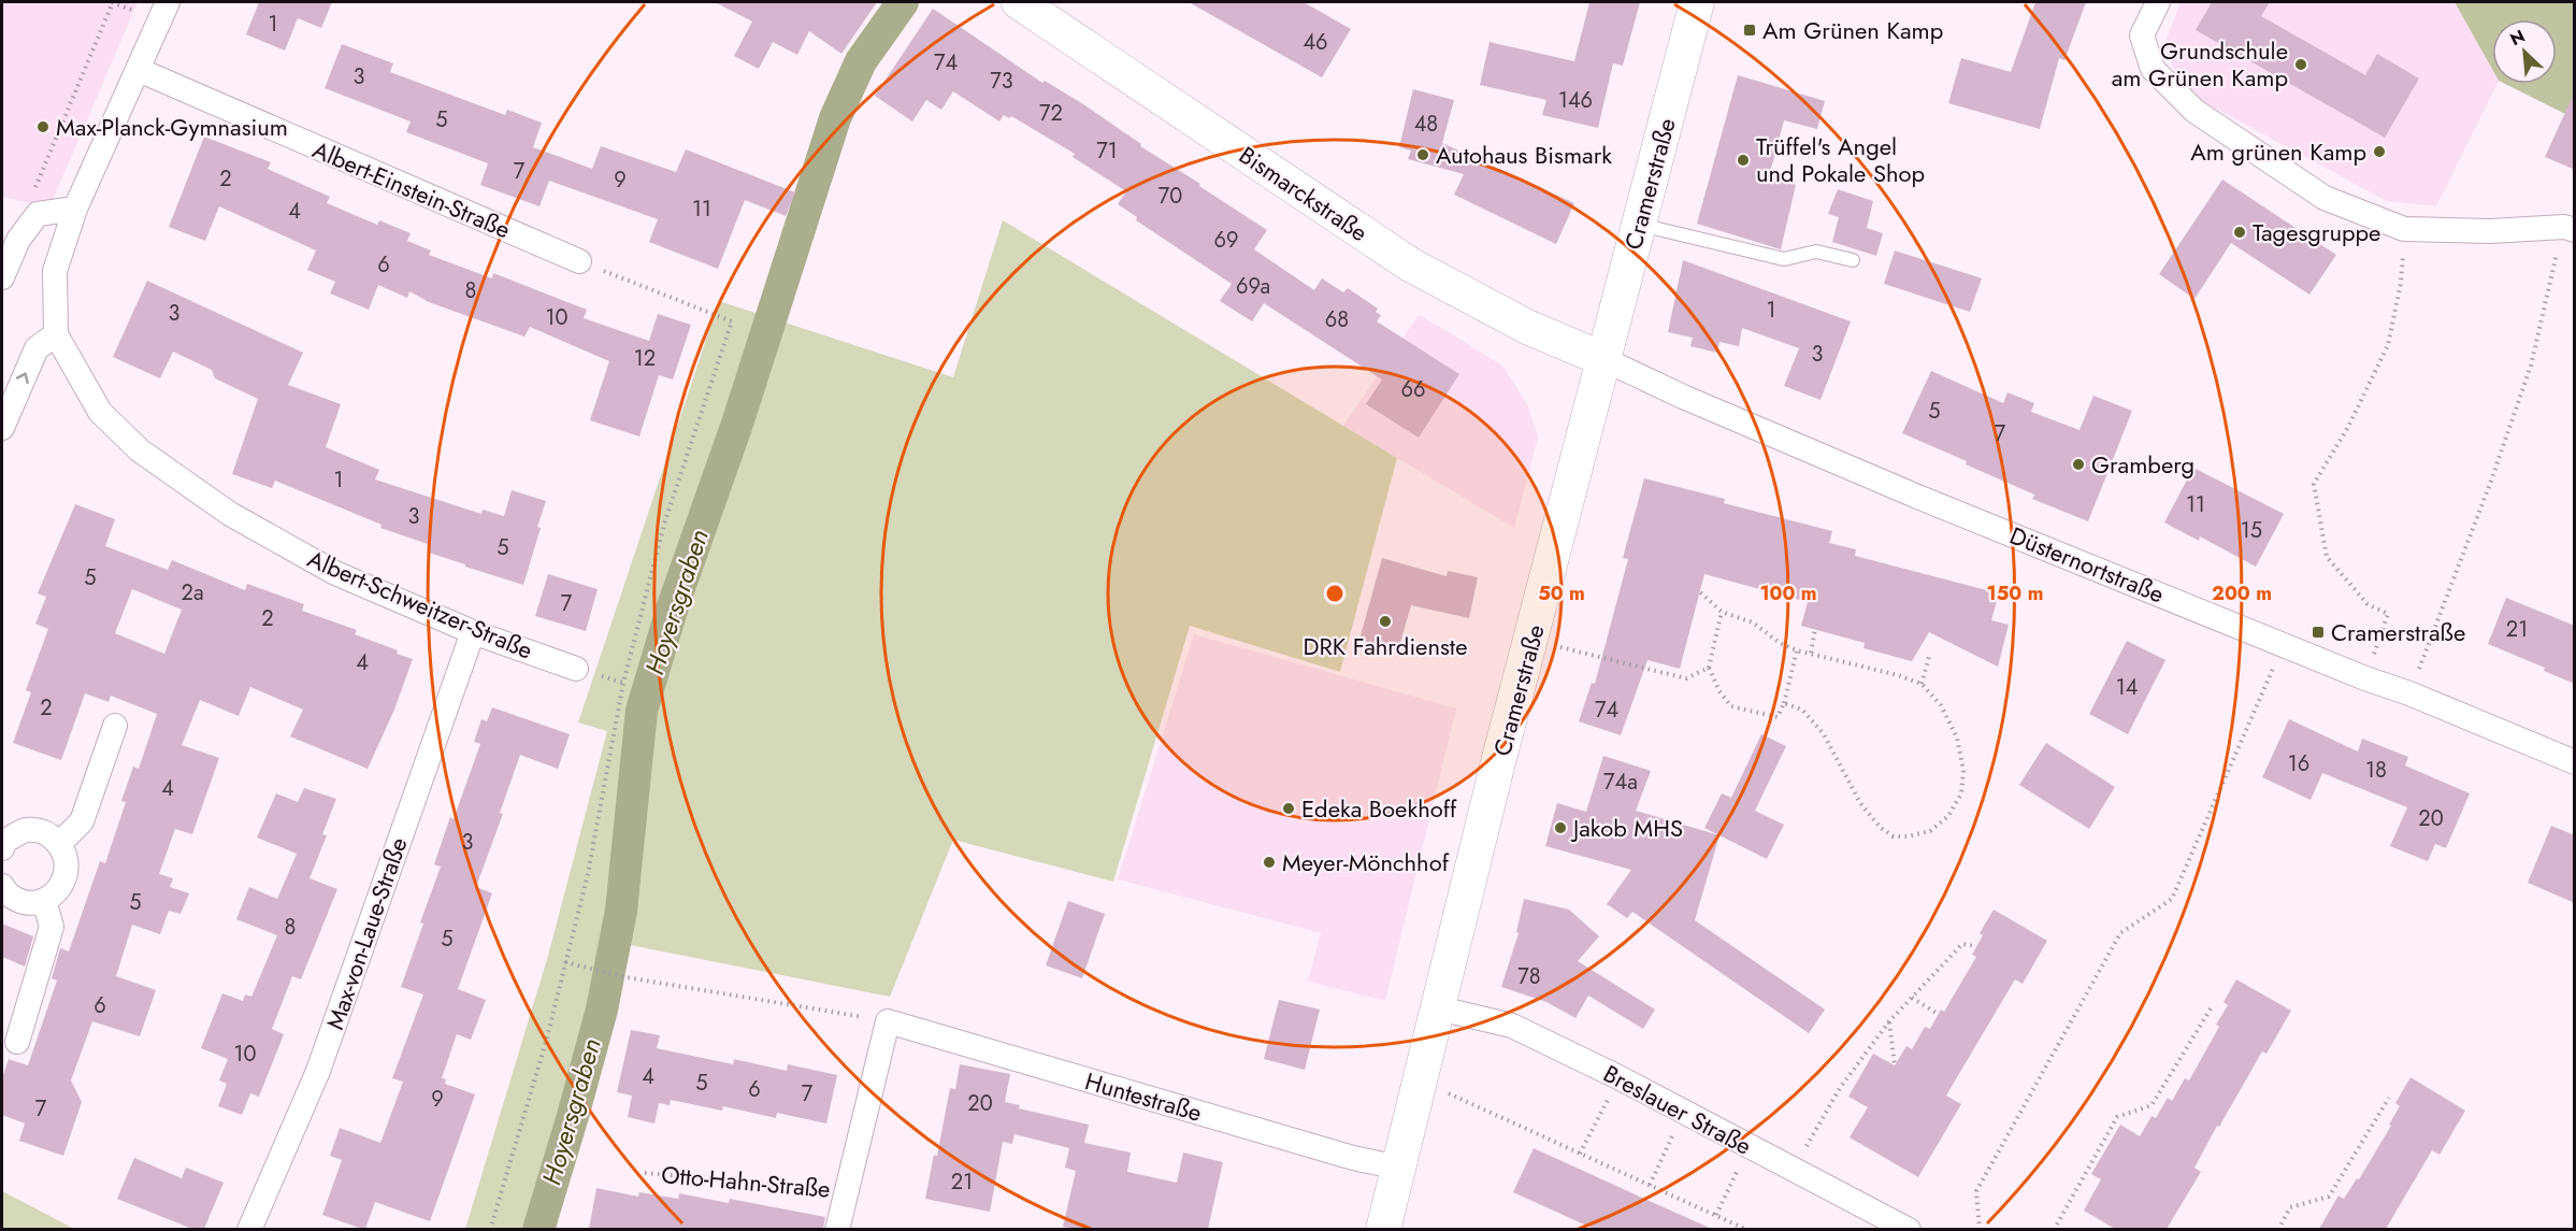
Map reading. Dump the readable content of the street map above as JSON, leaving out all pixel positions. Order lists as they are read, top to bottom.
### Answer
{
  "streets": {
    "main road": ["Cramerstraße", "Bismarckstraße"],
    "street": [
      "Albert-Einstein-Straße",
      "Düsternortstraße",
      "Albert-Schweitzer-Straße",
      "Max-von-Laue-Straße",
      "Huntestraße",
      "Breslauer Straße",
      "Otto-Hahn-Straße"
    ]
  },
  "crossings": [
    ["Cramerstraße", "Bismarckstraße"],
    ["Cramerstraße", "Düsternortstraße"],
    ["Cramerstraße", "Huntestraße"],
    ["Cramerstraße", "Breslauer Straße"],
    ["Albert-Einstein-Straße", "Albert-Schweitzer-Straße"],
    ["Bismarckstraße", "Düsternortstraße"],
    ["Albert-Schweitzer-Straße", "Max-von-Laue-Straße"],
    ["Huntestraße", "Otto-Hahn-Straße"]
  ],
  "water": ["Hoyersgraben"],
  "places": {
    "transit": ["Am Grünen Kamp", "Cramerstraße"],
    "other": [
      "Grundschule am Grünen Kamp",
      "Max-Planck-Gymnasium",
      "Am grünen Kamp",
      "Autohaus Bismark",
      "Trüffel's Angel und Pokale Shop",
      "Tagesgruppe",
      "Gramberg",
      "DRK Fahrdienste",
      "Edeka Boekhoff",
      "Jakob MHS",
      "Meyer-Mönchhof"
    ]
  },
  "house_numbers": [
    "1",
    "46",
    "74",
    "3",
    "73",
    "146",
    "72",
    "5",
    "48",
    "71",
    "7",
    "2",
    "9",
    "70",
    "11",
    "4",
    "69",
    "6",
    "69a",
    "8",
    "1",
    "3",
    "10",
    "68",
    "3",
    "12",
    "66",
    "5",
    "7",
    "1",
    "11",
    "3",
    "15",
    "5",
    "5",
    "2a",
    "7",
    "2",
    "21",
    "4",
    "14",
    "2",
    "74",
    "16",
    "18",
    "74a",
    "4",
    "20",
    "3",
    "5",
    "8",
    "5",
    "78",
    "6",
    "10",
    "4",
    "5",
    "6",
    "7",
    "9",
    "20",
    "7",
    "21"
  ],
  "north": "top left",
  "rings": [
    "50 m",
    "100 m",
    "150 m",
    "200 m"
  ]
}
